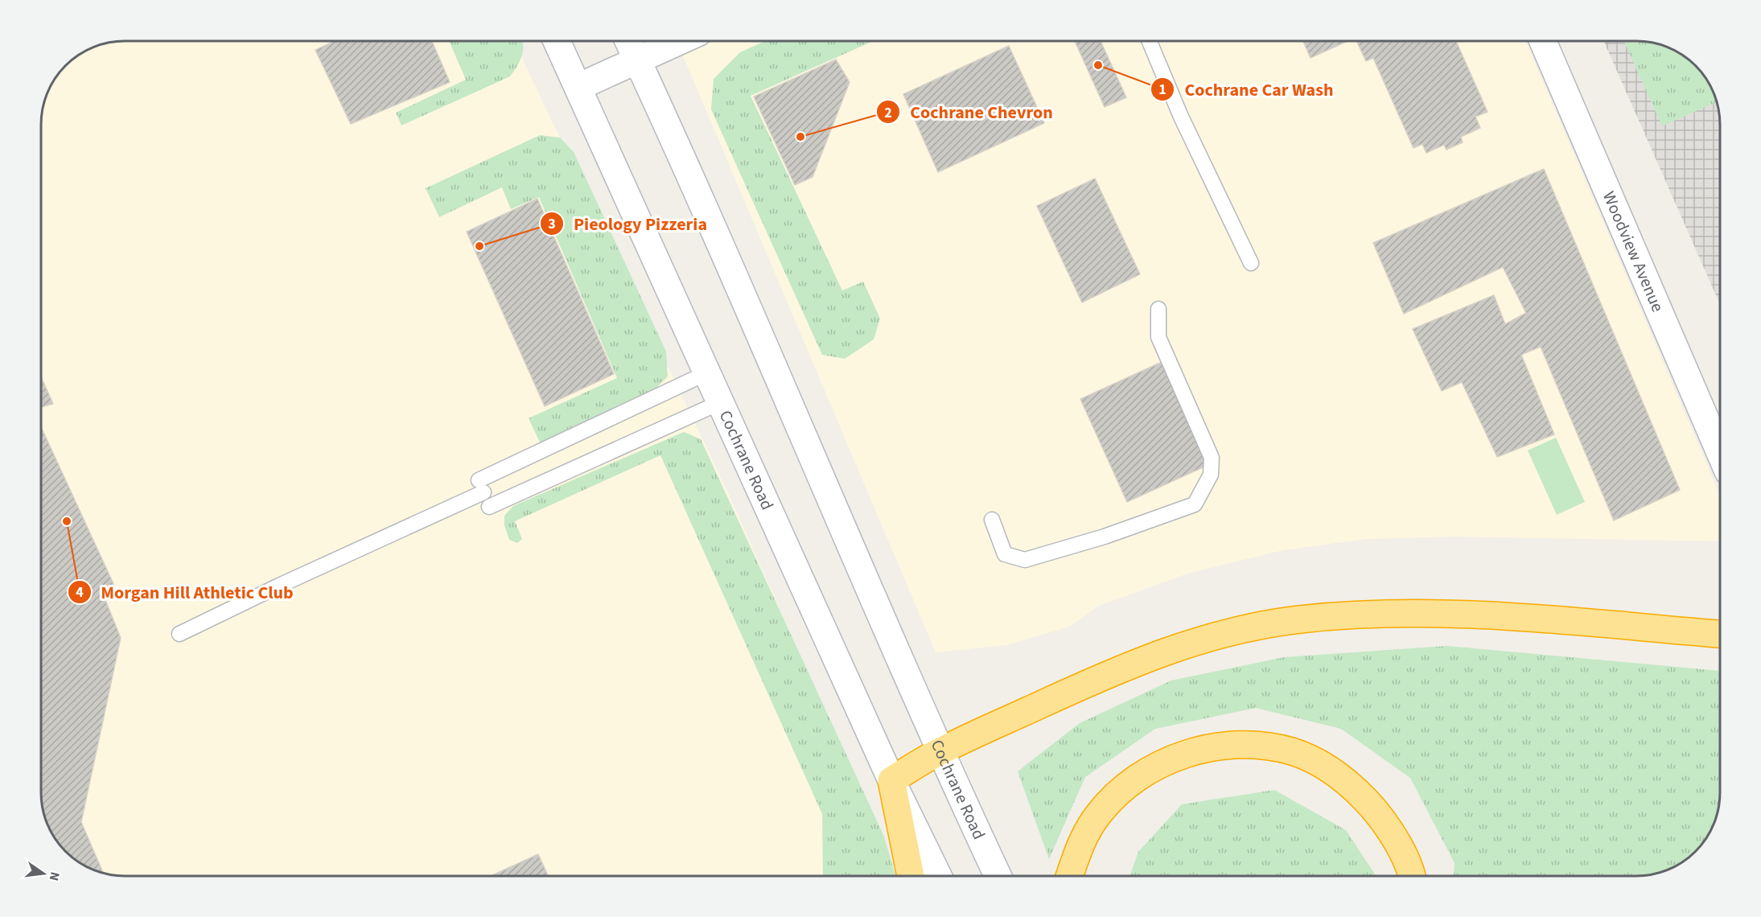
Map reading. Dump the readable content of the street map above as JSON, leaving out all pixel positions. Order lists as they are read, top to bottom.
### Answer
{
  "streets": {
    "main road": ["Woodview Avenue", "Cochrane Road"]
  },
  "places": [
    "Cochrane Car Wash",
    "Cochrane Chevron",
    "Pieology Pizzeria",
    "Morgan Hill Athletic Club"
  ],
  "north": "right"
}
